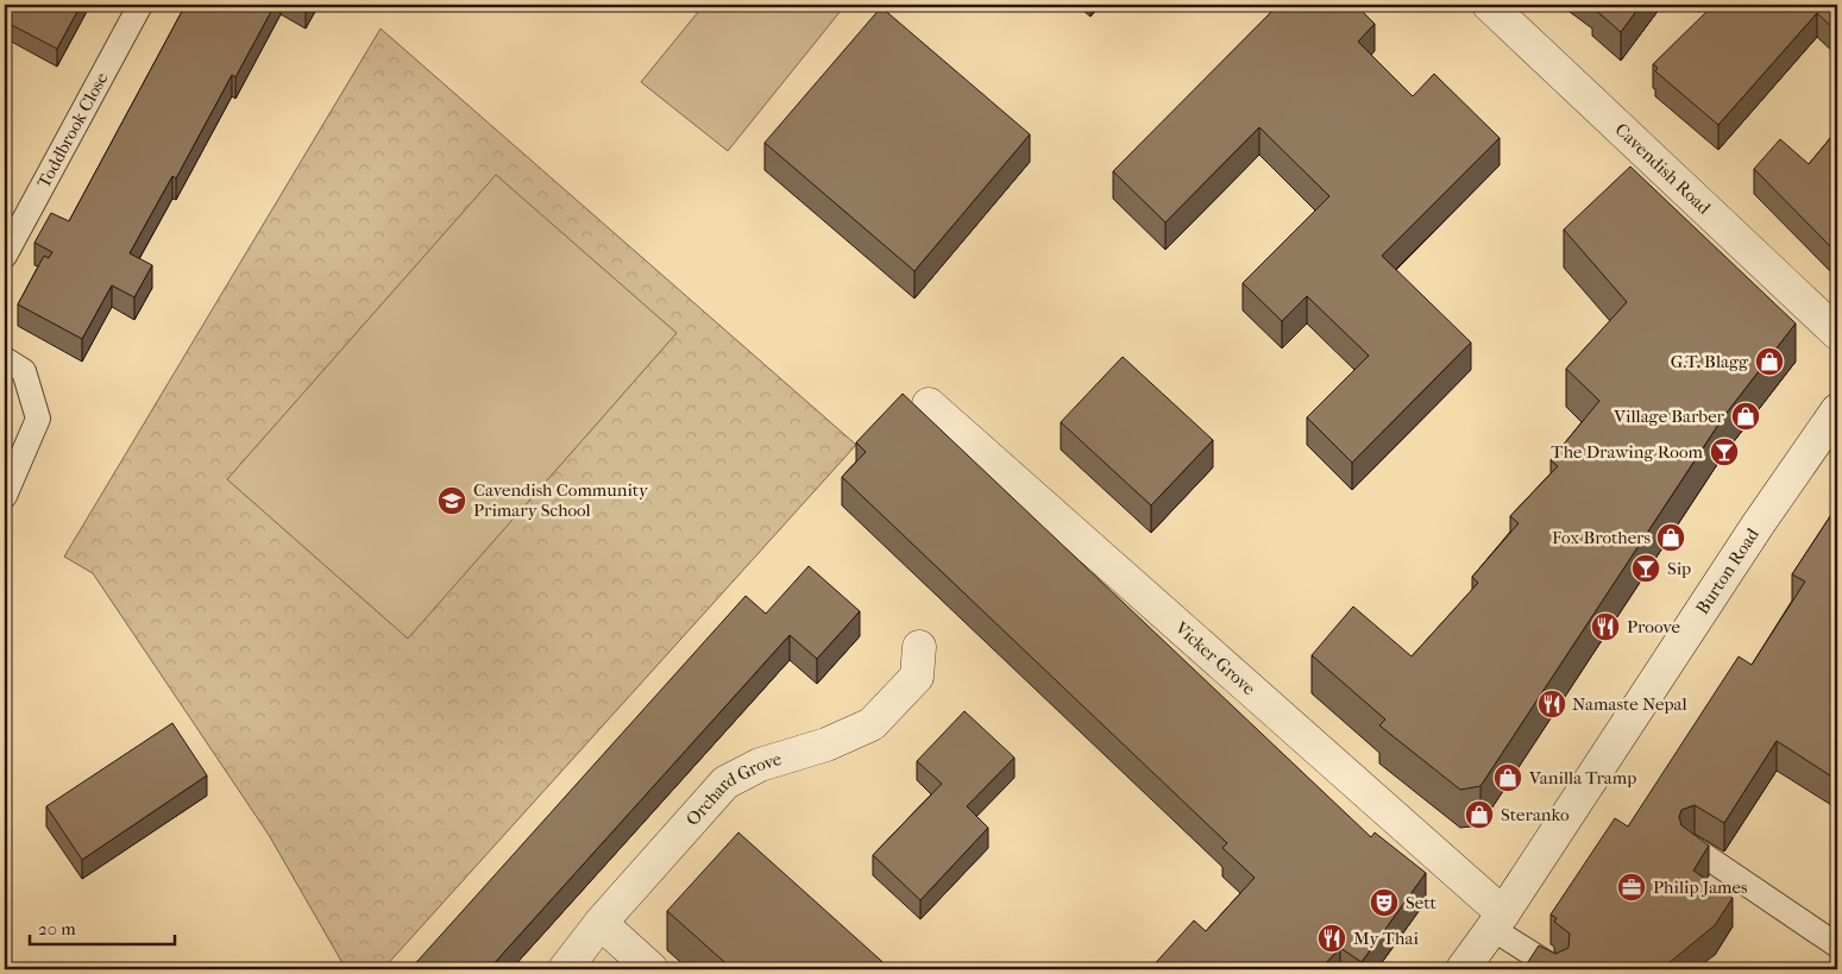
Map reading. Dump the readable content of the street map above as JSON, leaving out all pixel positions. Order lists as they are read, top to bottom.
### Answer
{
  "streets": {
    "street": [
      "Cavendish Road",
      "Burton Road",
      "Vicker Grove",
      "Orchard Grove"
    ],
    "lane": ["Toddbrook Close"]
  },
  "crossings": [
    ["Burton Road", "Vicker Grove"]
  ],
  "places": {
    "shop": [
      "G.T. Blagg",
      "Village Barber",
      "Fox Brothers",
      "Vanilla Tramp",
      "Steranko"
    ],
    "bar": ["The Drawing Room", "Sip"],
    "school or university": ["Cavendish Community Primary School"],
    "restaurant": ["Proove", "Namaste Nepal", "My Thai"],
    "office": ["Philip James"],
    "theatre": ["Sett"]
  },
  "scale_bar": "20 m"
}
